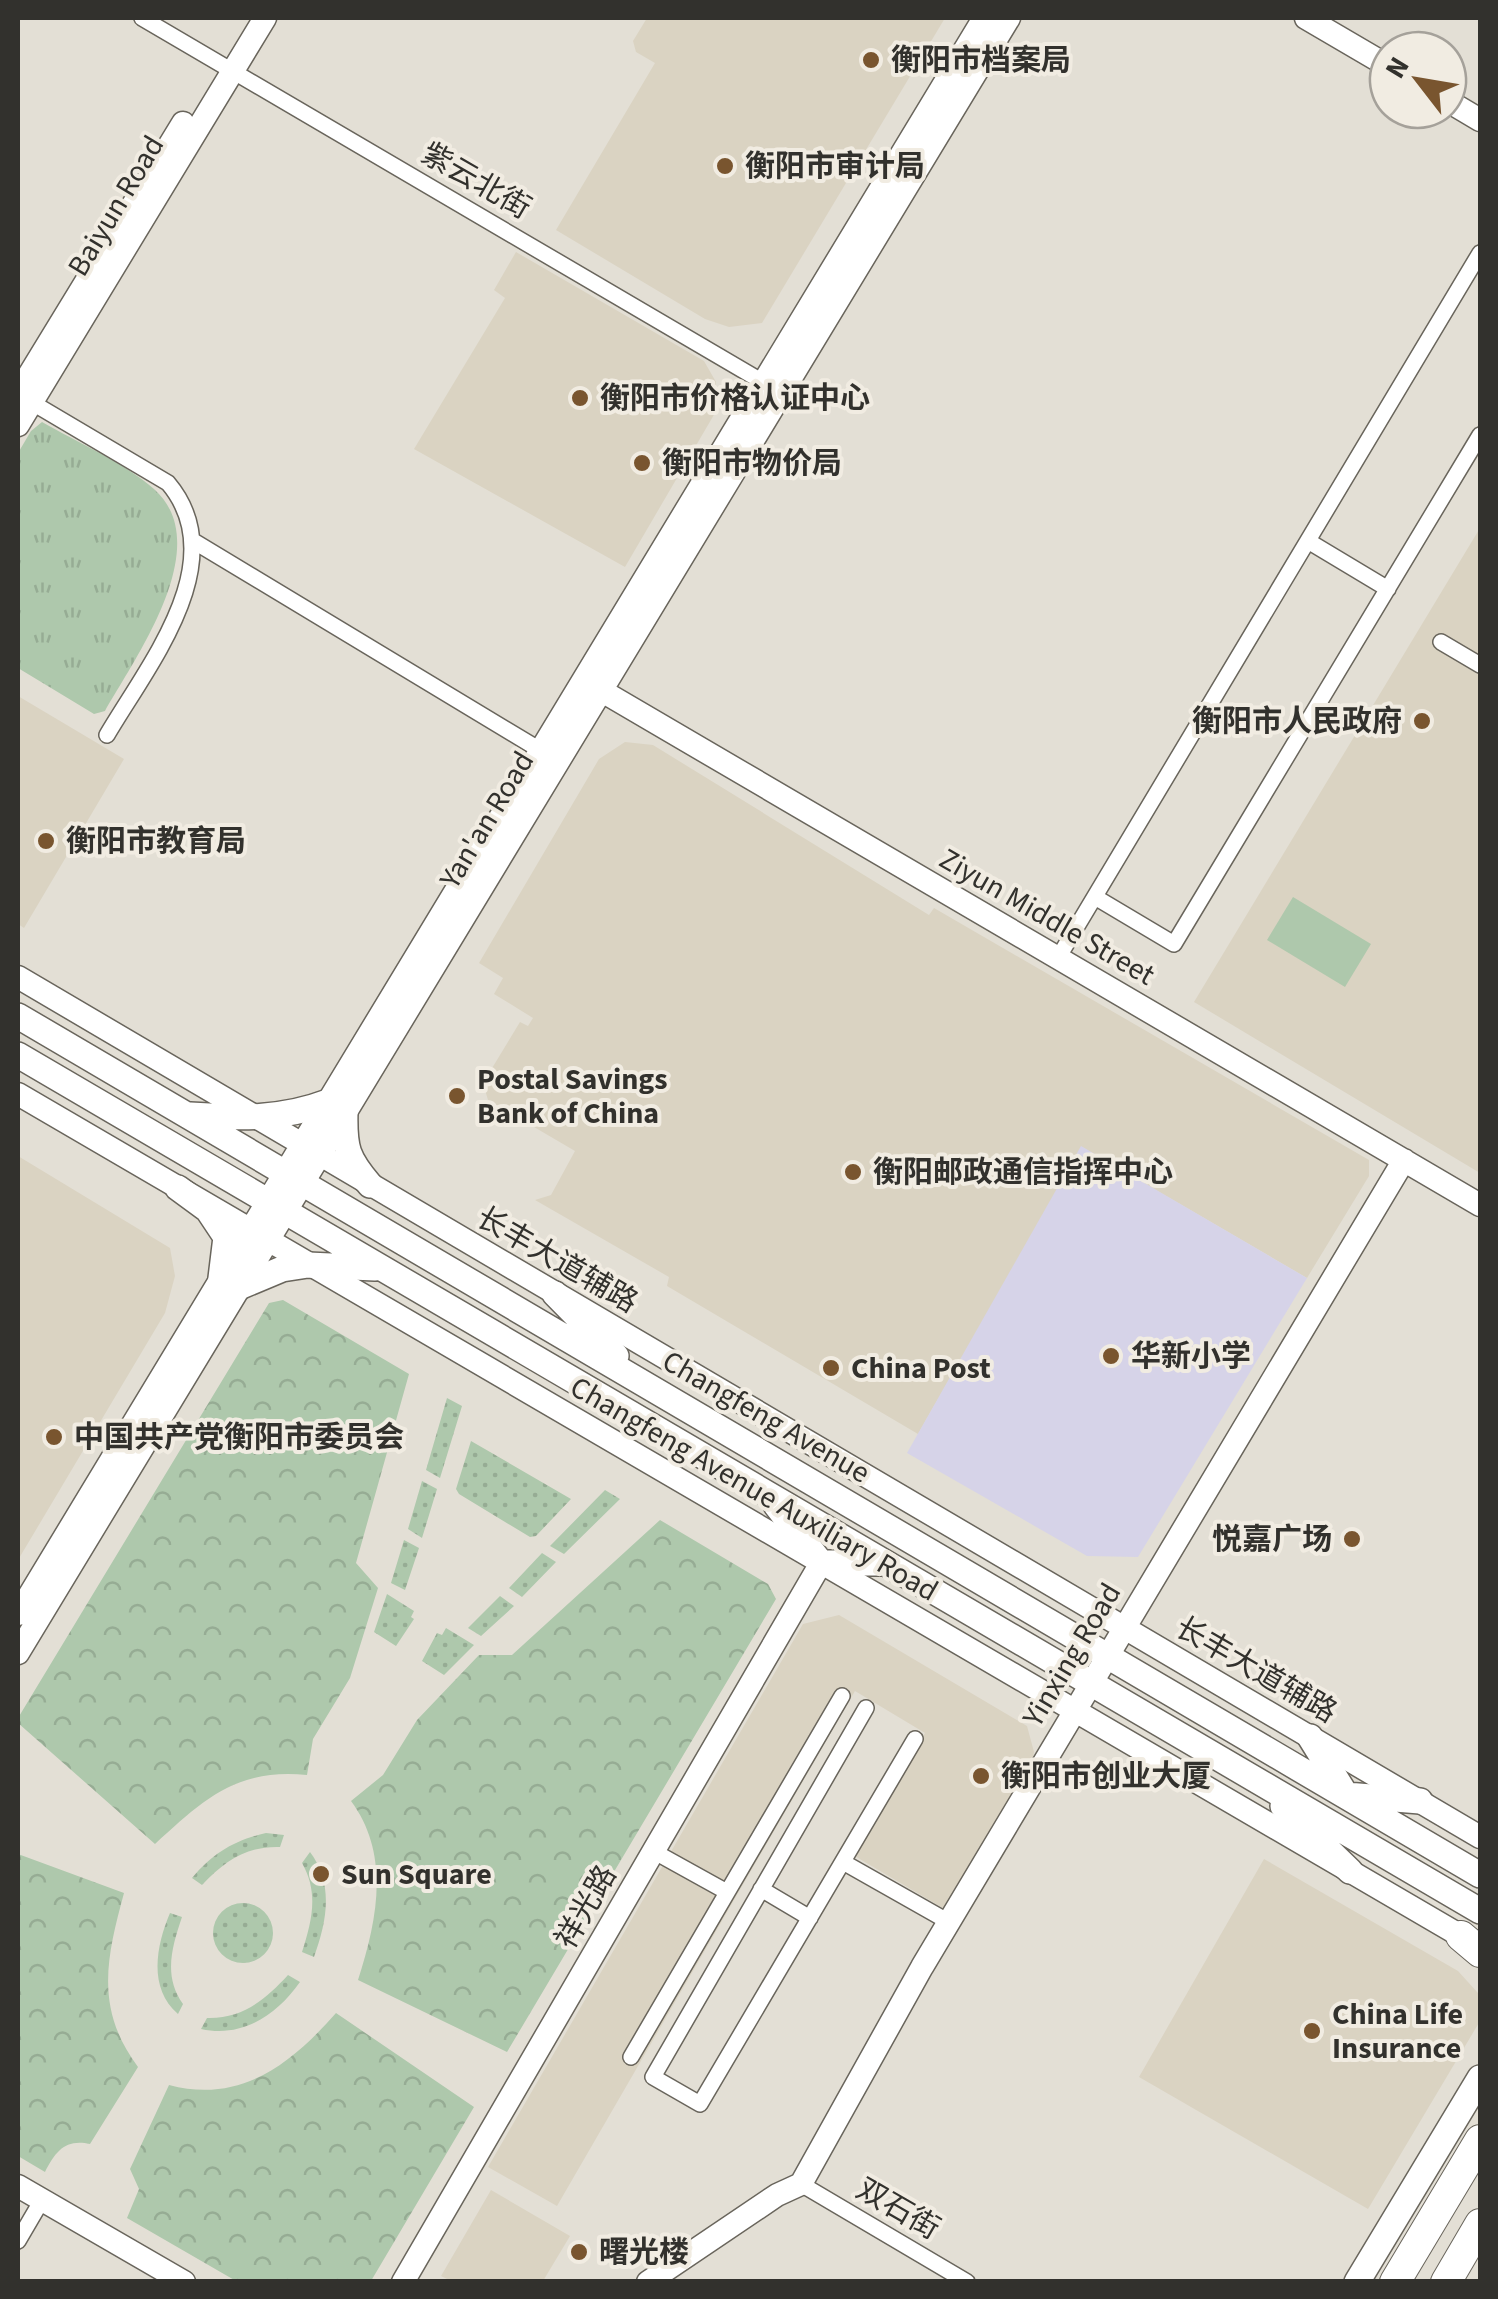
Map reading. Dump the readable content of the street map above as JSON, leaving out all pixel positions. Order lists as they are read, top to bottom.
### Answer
{
  "streets": {
    "main road": [
      "Baiyun Road",
      "Yan'an Road",
      "Ziyun Middle Street",
      "长丰大道辅路",
      "Changfeng Avenue",
      "Changfeng Avenue Auxiliary Road",
      "Yinxing Road",
      "祥光路"
    ],
    "street": ["紫云北街", "双石街"]
  },
  "crossings": [
    ["紫云北街", "Baiyun Road"],
    ["紫云北街", "Yan'an Road"],
    ["Yan'an Road", "Ziyun Middle Street"],
    ["Yan'an Road", "长丰大道辅路"],
    ["Yan'an Road", "Changfeng Avenue"],
    ["Yan'an Road", "Changfeng Avenue Auxiliary Road"],
    ["Ziyun Middle Street", "Yinxing Road"],
    ["长丰大道辅路", "Changfeng Avenue"],
    ["长丰大道辅路", "Yinxing Road"],
    ["Changfeng Avenue", "Yinxing Road"],
    ["Changfeng Avenue Auxiliary Road", "Yinxing Road"],
    ["Changfeng Avenue Auxiliary Road", "祥光路"],
    ["Yinxing Road", "双石街"]
  ],
  "places": [
    "衡阳市档案局",
    "衡阳市审计局",
    "衡阳市价格认证中心",
    "衡阳市物价局",
    "衡阳市人民政府",
    "衡阳市教育局",
    "Postal Savings Bank of China",
    "衡阳邮政通信指挥中心",
    "华新小学",
    "China Post",
    "中国共产党衡阳市委员会",
    "悦嘉广场",
    "衡阳市创业大厦",
    "Sun Square",
    "China Life Insurance",
    "曙光楼"
  ],
  "north": "top left"
}
